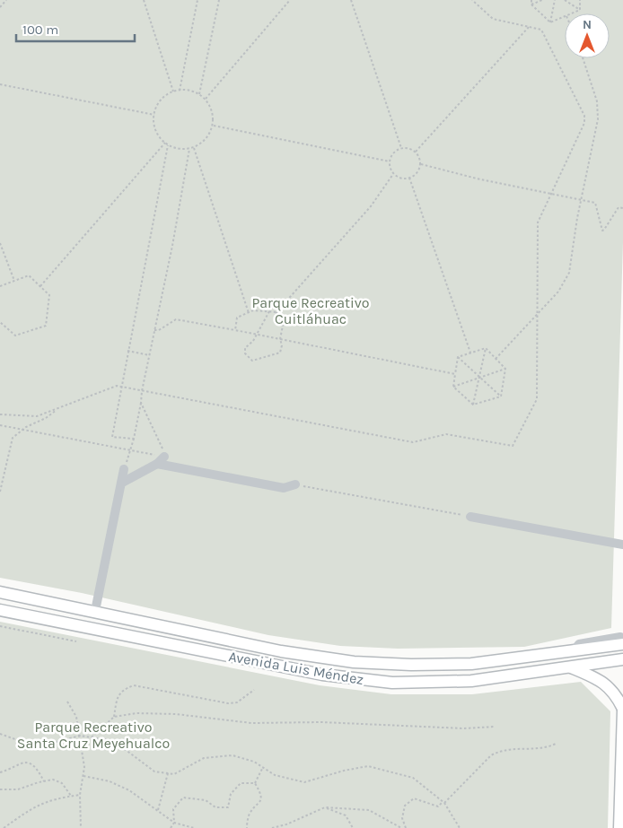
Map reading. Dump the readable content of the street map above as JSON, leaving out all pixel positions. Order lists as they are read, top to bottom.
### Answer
{
  "streets": {
    "main road": ["Avenida Luis Méndez"]
  },
  "parks": ["Parque Recreativo Cuitláhuac", "Parque Recreativo Santa Cruz Meyehualco"],
  "scale_bar": "100 m",
  "north": "top"
}
